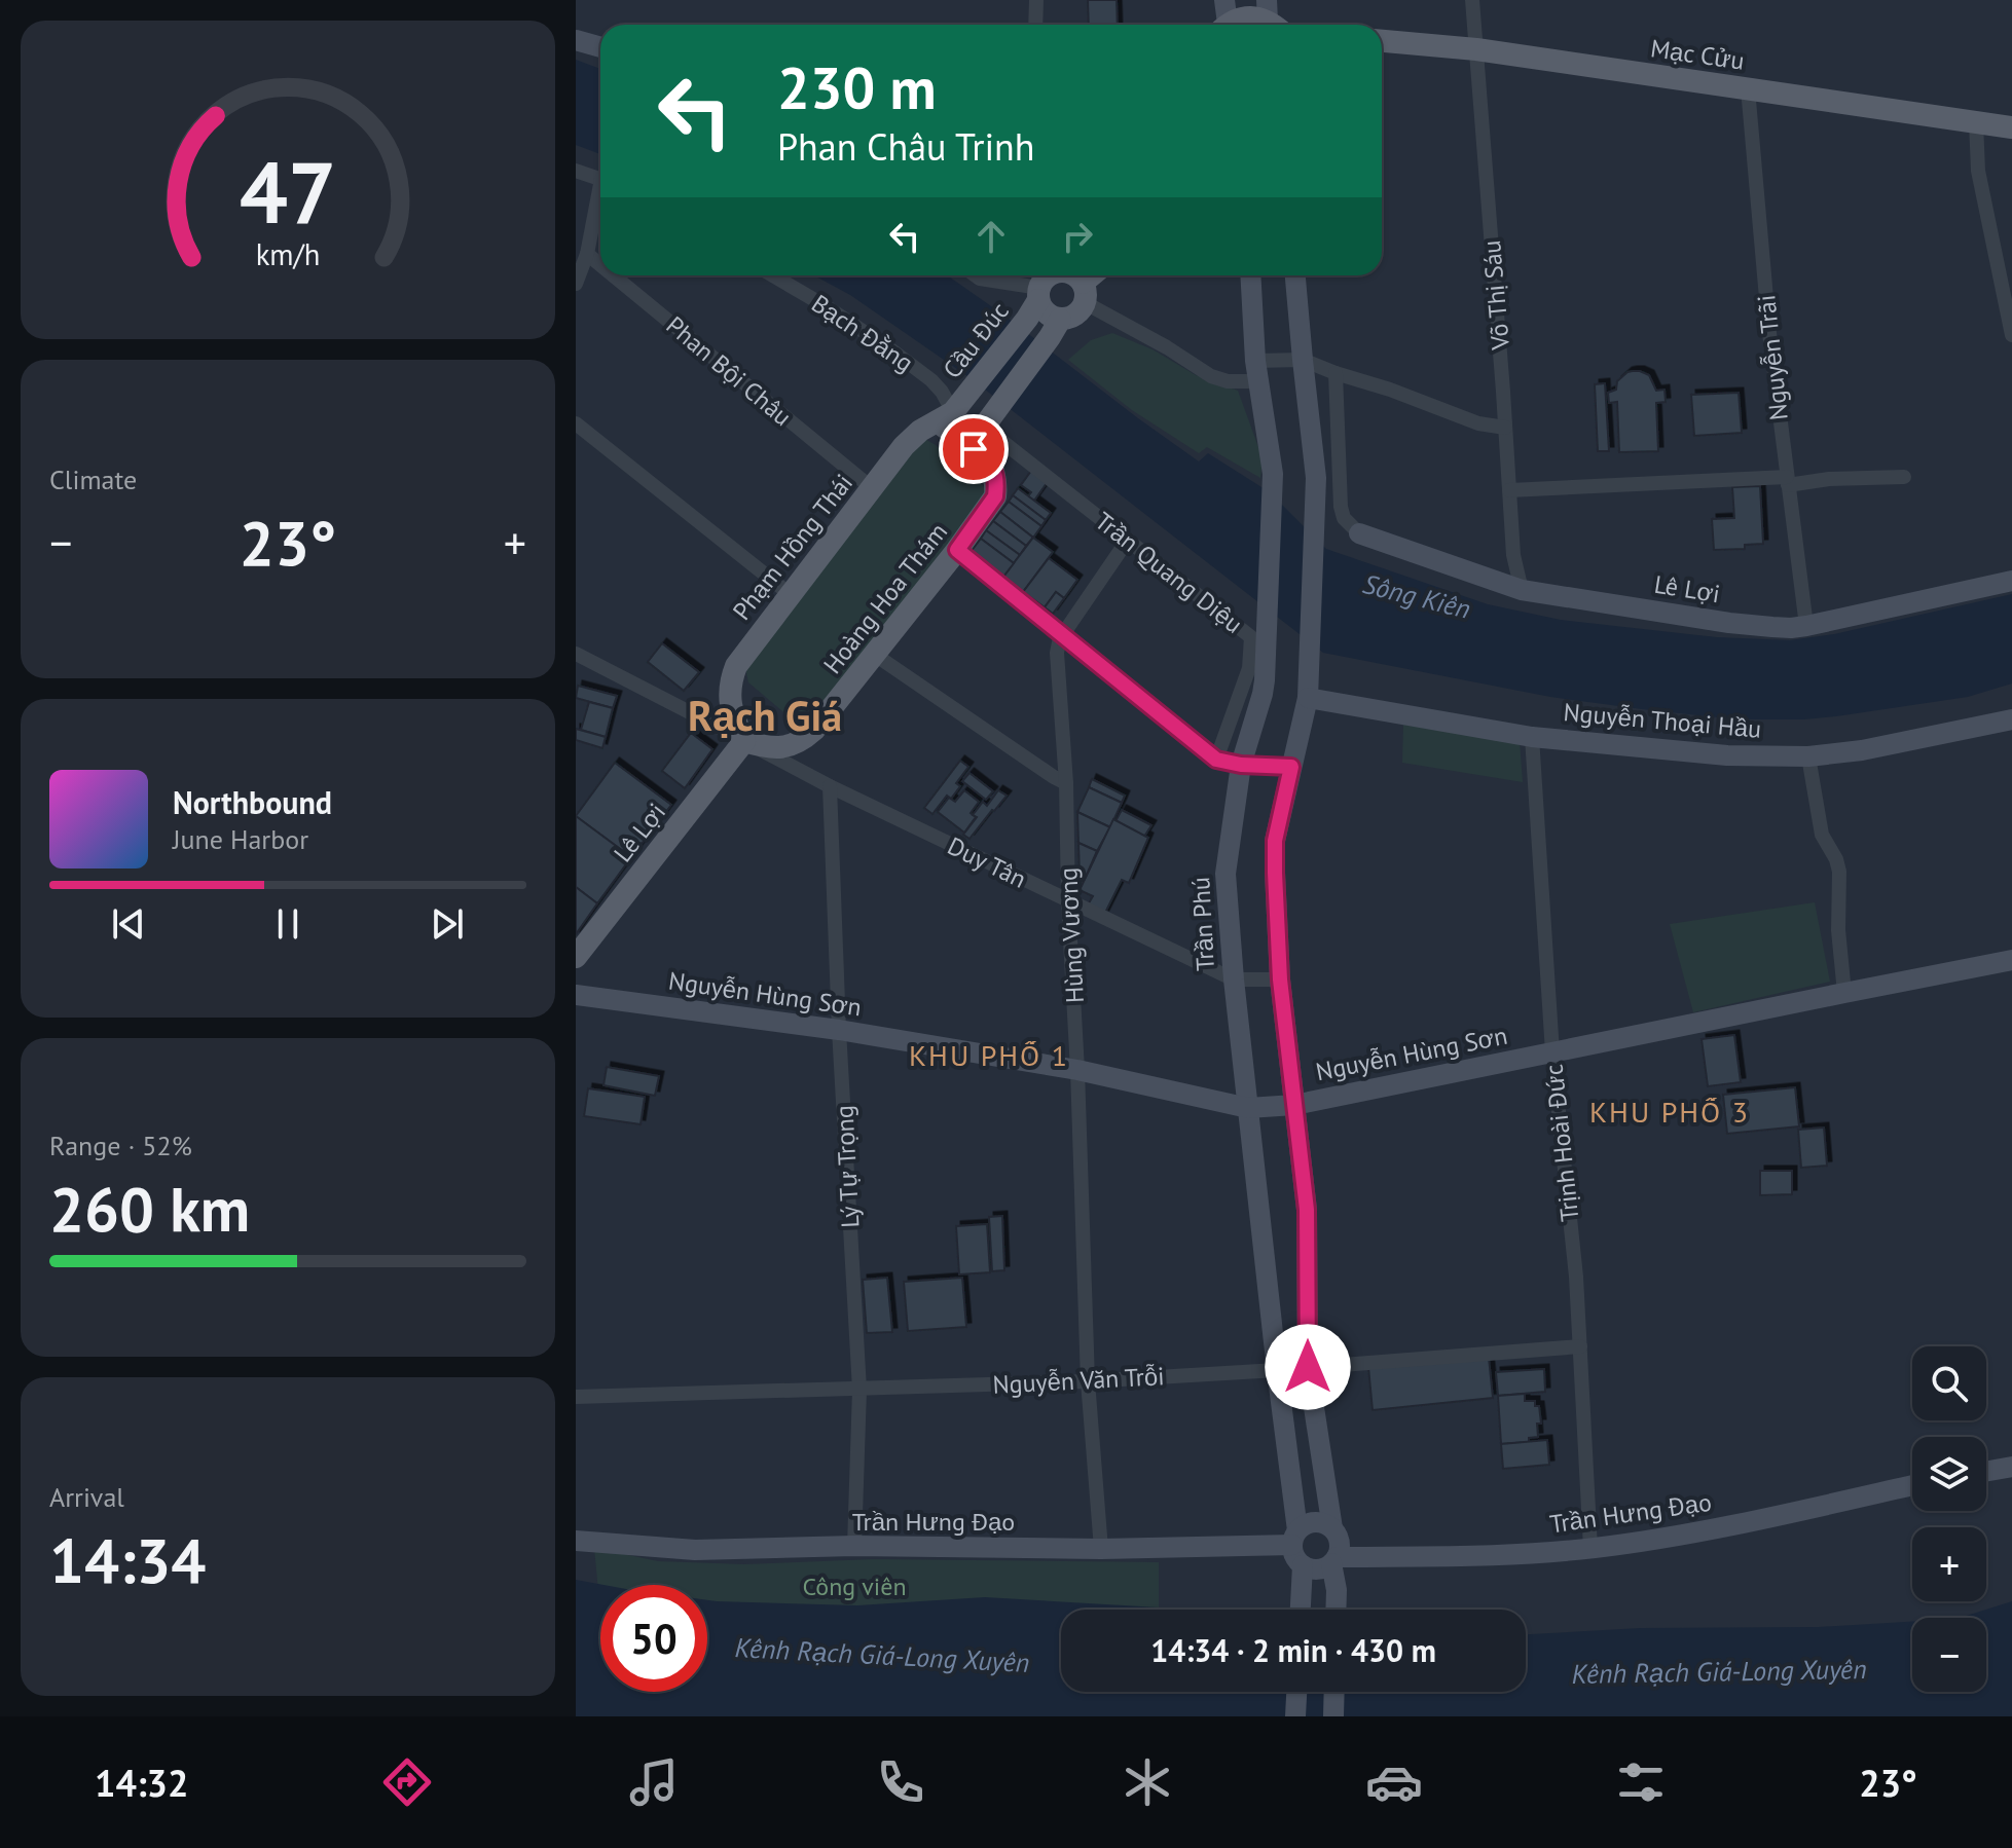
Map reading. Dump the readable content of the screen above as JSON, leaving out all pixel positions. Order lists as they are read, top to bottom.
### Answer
{
  "streets": {
    "main road": [
      "Mạc Cửu",
      "Cầu Đúc",
      "Phạm Hồng Thái",
      "Lê Lợi",
      "Hoàng Hoa Thám"
    ],
    "street": [
      "Võ Thị Sáu",
      "Bạch Đằng",
      "Nguyễn Trãi",
      "Phan Bội Châu",
      "Trần Quang Diệu",
      "Nguyễn Thoại Hầu",
      "Duy Tân",
      "Trần Phú",
      "Hùng Vương",
      "Nguyễn Hùng Sơn",
      "Trịnh Hoài Đức",
      "Lý Tự Trọng",
      "Nguyễn Văn Trỗi",
      "Trần Hưng Đạo"
    ]
  },
  "crossings": [
    ["Mạc Cửu", "Võ Thị Sáu"],
    ["Mạc Cửu", "Nguyễn Trãi"],
    ["Võ Thị Sáu", "Lê Lợi"],
    ["Bạch Đằng", "Cầu Đúc"],
    ["Bạch Đằng", "Phạm Hồng Thái"],
    ["Cầu Đúc", "Phạm Hồng Thái"],
    ["Nguyễn Trãi", "Lê Lợi"],
    ["Phan Bội Châu", "Phạm Hồng Thái"],
    ["Phạm Hồng Thái", "Lê Lợi"],
    ["Phạm Hồng Thái", "Hoàng Hoa Thám"],
    ["Phạm Hồng Thái", "Duy Tân"],
    ["Trần Quang Diệu", "Hoàng Hoa Thám"],
    ["Trần Quang Diệu", "Hùng Vương"],
    ["Lê Lợi", "Hoàng Hoa Thám"],
    ["Lê Lợi", "Duy Tân"],
    ["Hoàng Hoa Thám", "Duy Tân"],
    ["Nguyễn Thoại Hầu", "Trịnh Hoài Đức"],
    ["Duy Tân", "Trần Phú"],
    ["Duy Tân", "Hùng Vương"],
    ["Duy Tân", "Lý Tự Trọng"],
    ["Trần Phú", "Nguyễn Hùng Sơn"],
    ["Trần Phú", "Nguyễn Văn Trỗi"],
    ["Trần Phú", "Trần Hưng Đạo"],
    ["Hùng Vương", "Nguyễn Hùng Sơn"],
    ["Hùng Vương", "Nguyễn Văn Trỗi"],
    ["Hùng Vương", "Trần Hưng Đạo"],
    ["Nguyễn Hùng Sơn", "Trịnh Hoài Đức"],
    ["Nguyễn Hùng Sơn", "Lý Tự Trọng"],
    ["Trịnh Hoài Đức", "Nguyễn Văn Trỗi"],
    ["Trịnh Hoài Đức", "Trần Hưng Đạo"],
    ["Lý Tự Trọng", "Nguyễn Văn Trỗi"],
    ["Lý Tự Trọng", "Trần Hưng Đạo"]
  ],
  "districts": ["Rạch Giá", "KHU PHỐ 1", "KHU PHỐ 3"],
  "water": ["Sông Kiên", "Kênh Rạch Giá-Long Xuyên"],
  "parks": ["Công viên"],
  "page": {
    "turn": ["230 m", "Phan Châu Trinh"],
    "tile": [
      "Climate",
      ["Range · 52%", "260 km"],
      ["Arrival", "14:34"]
    ],
    "heat": ["−", "23°", "+"],
    "song": ["Northbound", "June Harbor"],
    "map_buttons": ["+", "−"],
    "limit": "50",
    "trip": "14:34 · 2 min · 430 m",
    "tabs": ["14:32", "23°"],
    "gauge": ["47", "km/h"]
  }
}
